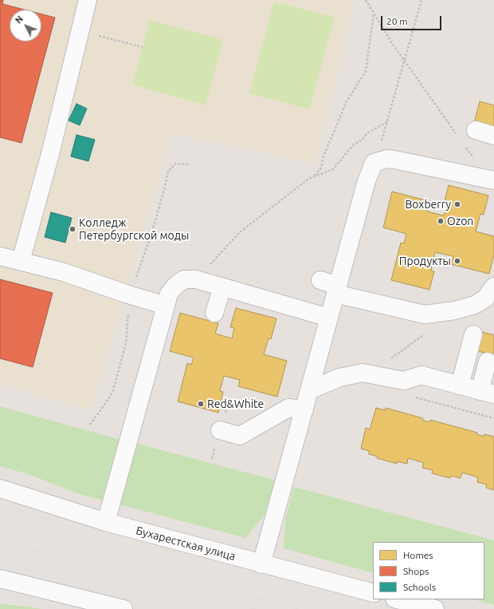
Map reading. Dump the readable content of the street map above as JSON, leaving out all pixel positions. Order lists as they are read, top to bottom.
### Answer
{
  "streets": {
    "street": ["Бухарестская улица"]
  },
  "places": [
    "Boxberry",
    "Ozon",
    "Колледж Петербургской моды",
    "Продукты",
    "Red&White"
  ],
  "legend": ["Homes", "Shops", "Schools"],
  "scale_bar": "20 m",
  "north": "top left"
}
